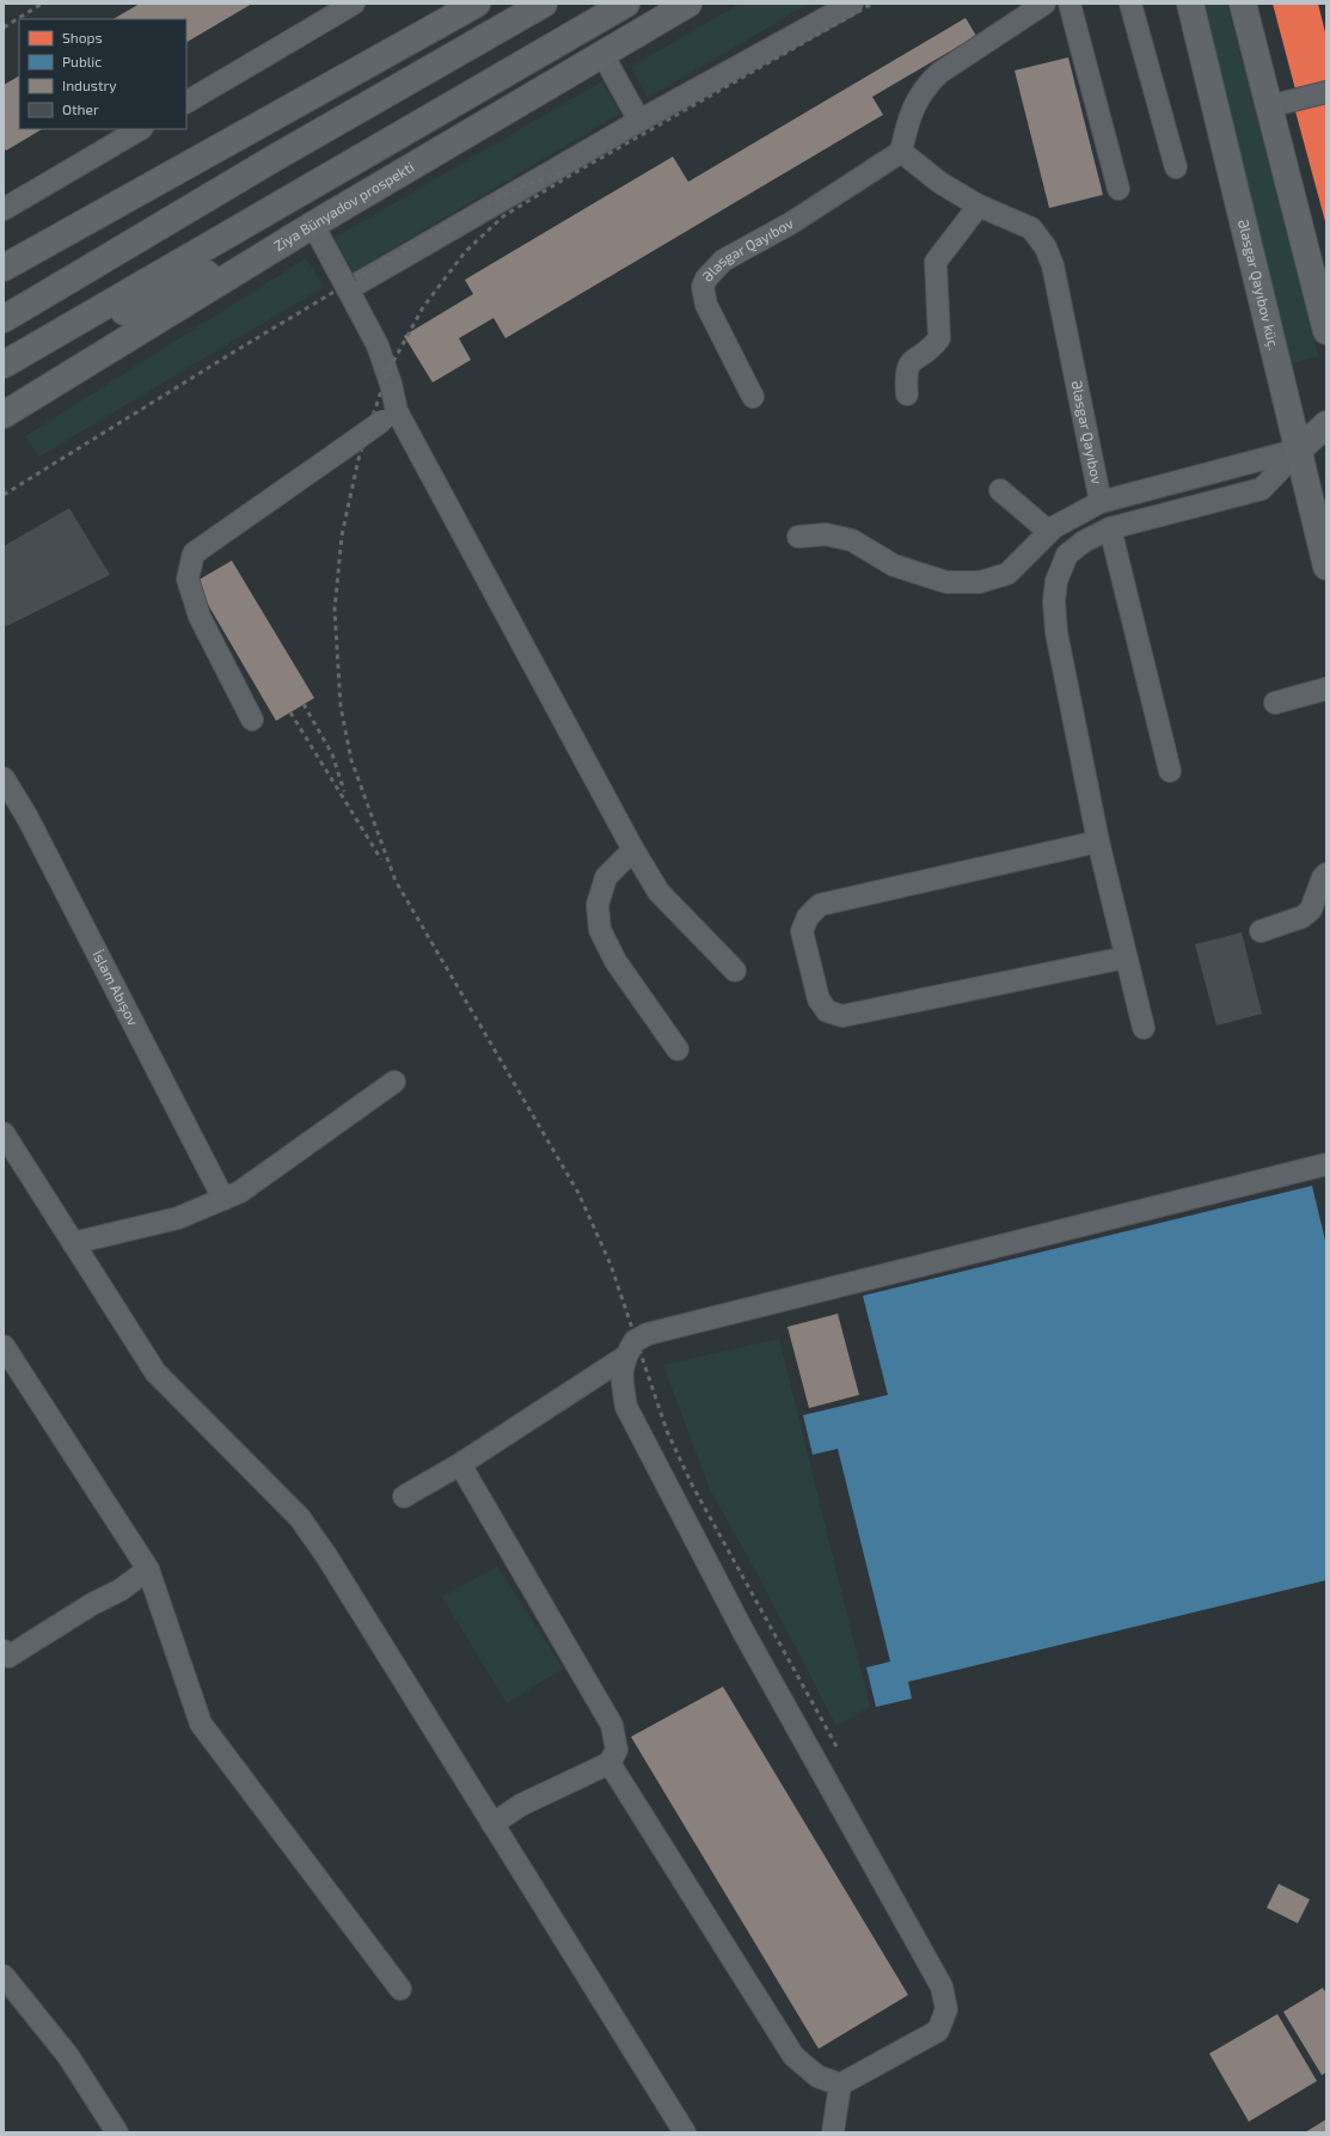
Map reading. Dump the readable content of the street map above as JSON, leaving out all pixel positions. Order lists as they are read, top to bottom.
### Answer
{
  "streets": {
    "main road": ["Ziya Bünyadov prospekti", "Ələsgər Qayıbov küç."],
    "street": ["Ələsgər Qayıbov", "İslam Abışov"]
  },
  "crossings": [
    ["Ələsgər Qayıbov", "Ələsgər Qayıbov küç."]
  ],
  "legend": [
    "Shops",
    "Public",
    "Industry",
    "Other"
  ]
}
